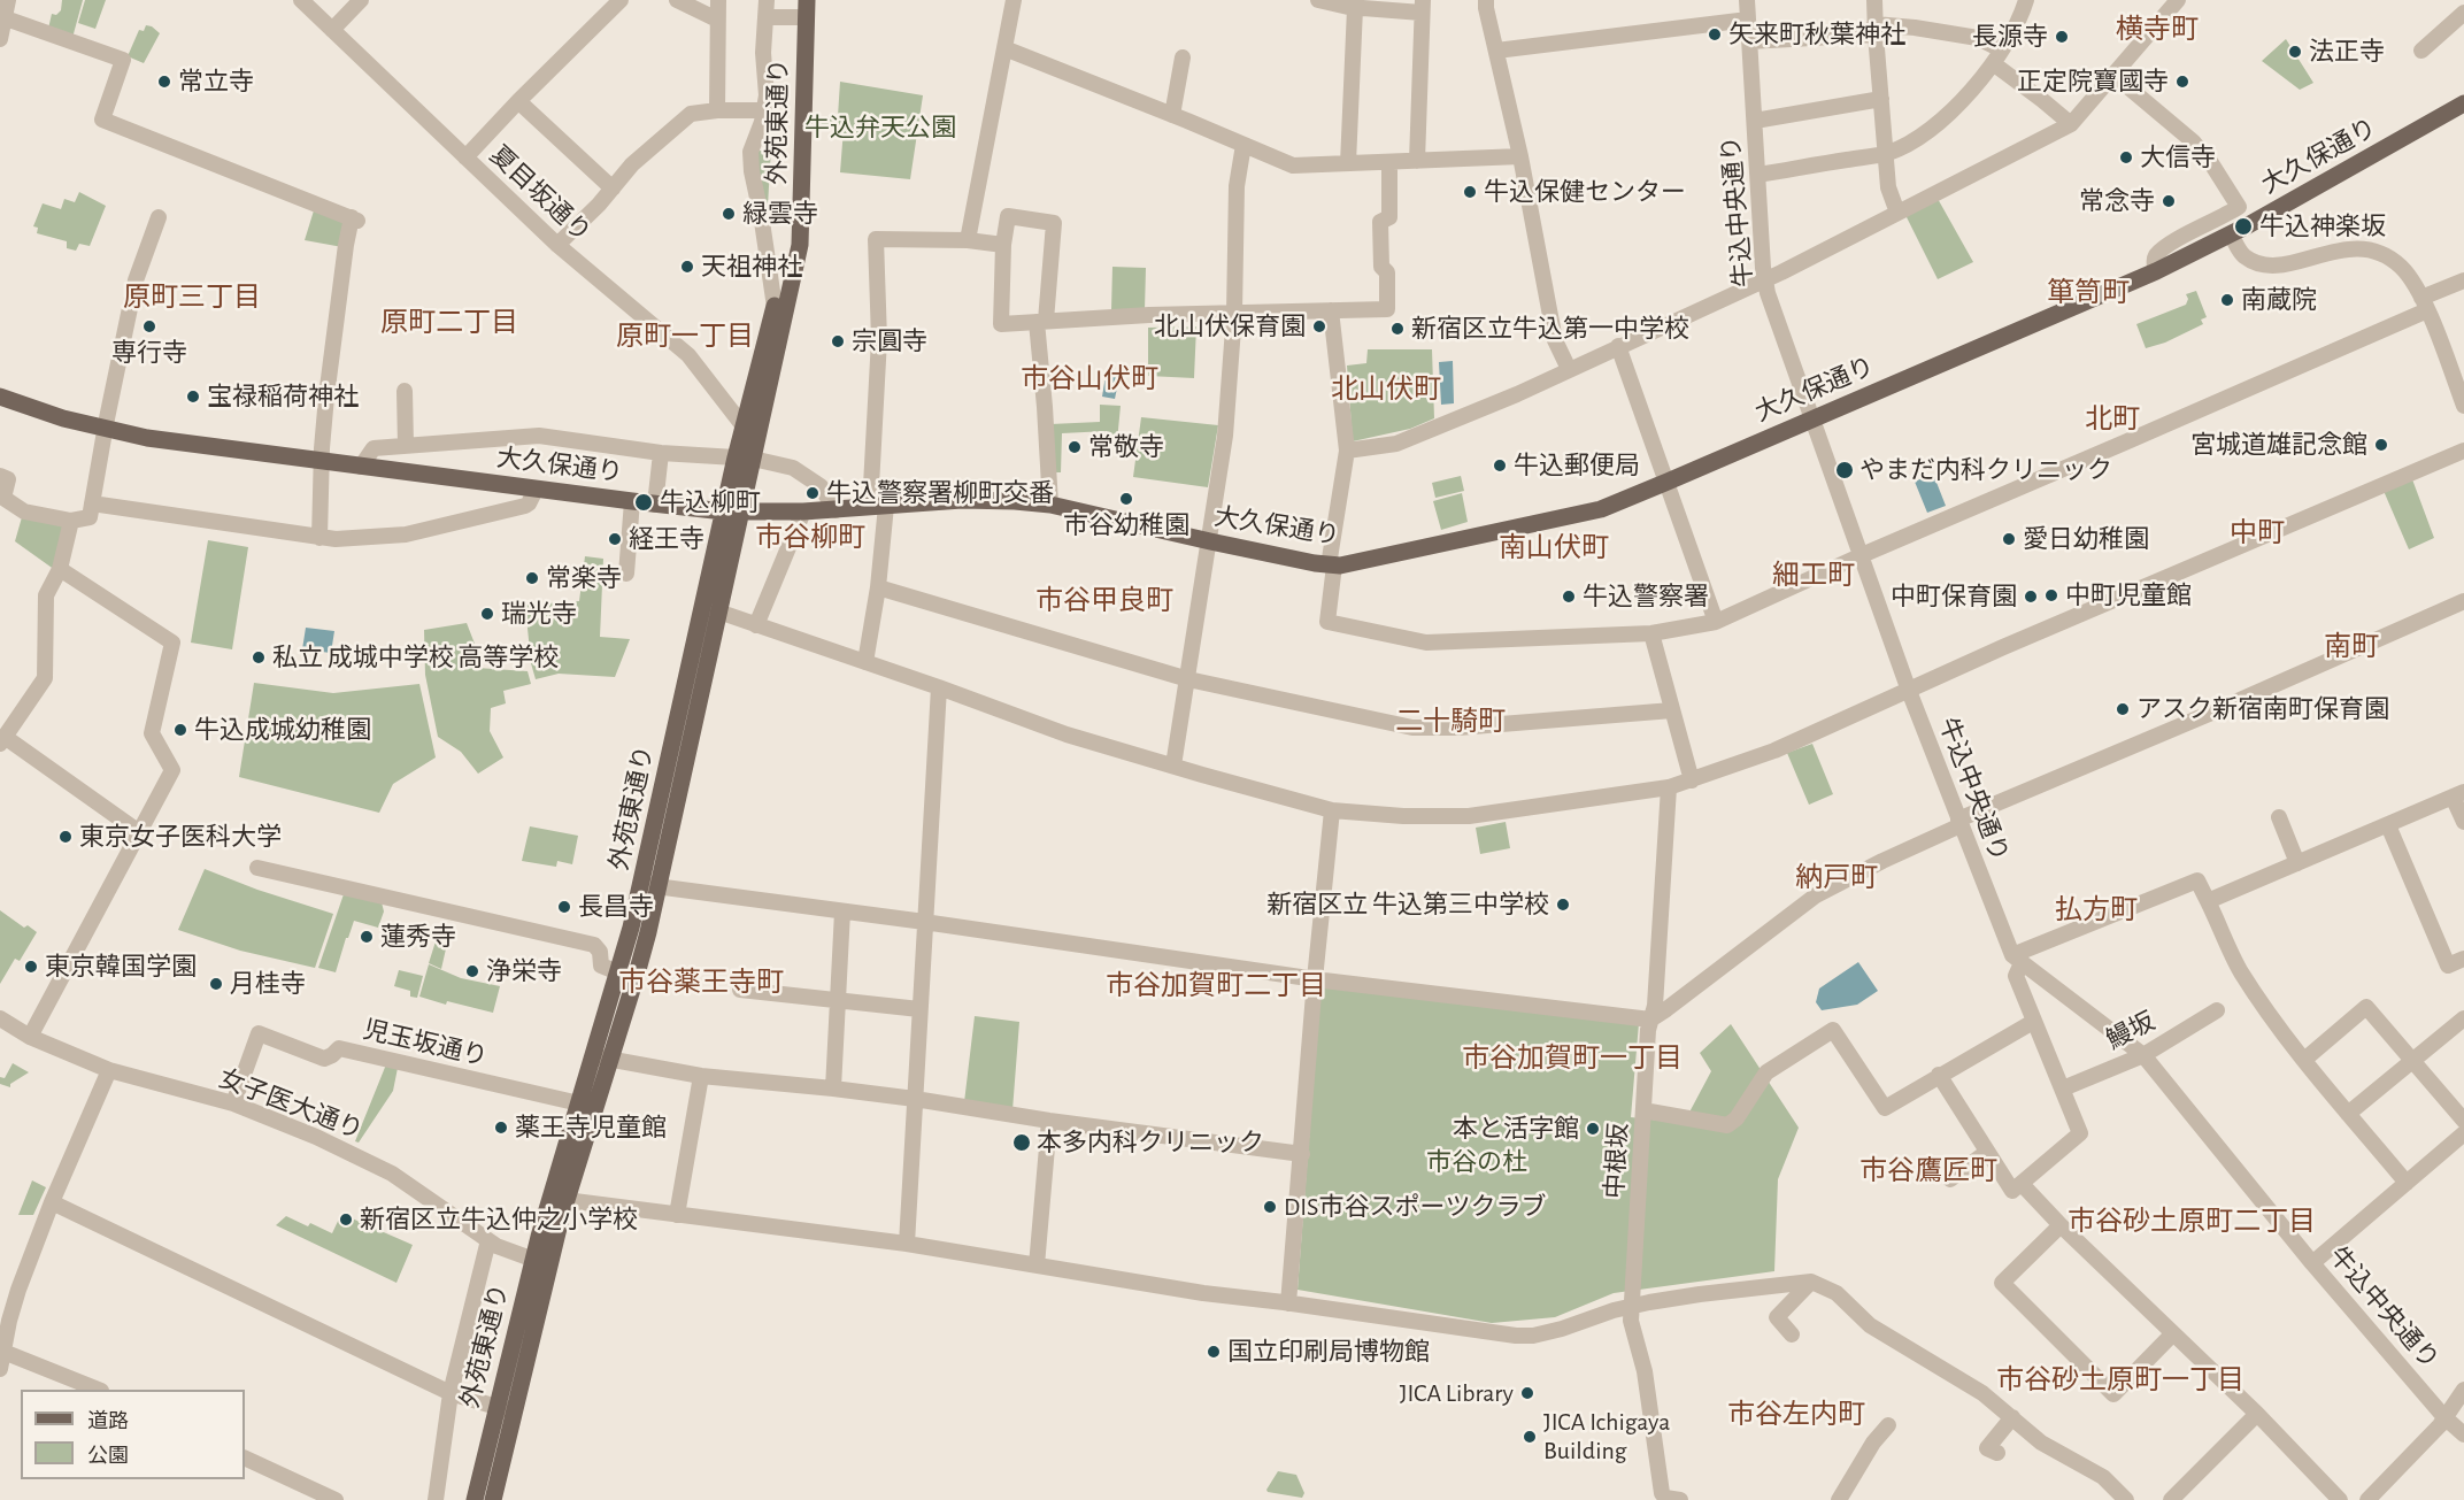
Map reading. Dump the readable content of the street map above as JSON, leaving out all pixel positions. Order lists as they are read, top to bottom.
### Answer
{
  "streets": {
    "main road": ["外苑東通り", "大久保通り"],
    "street": [
      "夏目坂通り",
      "牛込中央通り",
      "鰻坂",
      "児玉坂通り",
      "女子医大通り",
      "中根坂"
    ]
  },
  "crossings": [
    ["外苑東通り", "大久保通り"],
    ["外苑東通り", "夏目坂通り"],
    ["外苑東通り", "児玉坂通り"],
    ["外苑東通り", "女子医大通り"],
    ["大久保通り", "牛込中央通り"],
    ["牛込中央通り", "鰻坂"],
    ["児玉坂通り", "女子医大通り"]
  ],
  "districts": [
    "横寺町",
    "箪笥町",
    "原町三丁目",
    "原町二丁目",
    "原町一丁目",
    "市谷山伏町",
    "北山伏町",
    "北町",
    "中町",
    "市谷柳町",
    "南山伏町",
    "細工町",
    "市谷甲良町",
    "南町",
    "二十騎町",
    "納戸町",
    "払方町",
    "市谷薬王寺町",
    "市谷加賀町二丁目",
    "市谷加賀町一丁目",
    "市谷鷹匠町",
    "市谷砂土原町二丁目",
    "市谷砂土原町一丁目",
    "市谷左内町"
  ],
  "parks": ["牛込弁天公園", "市谷の杜"],
  "places": [
    "矢来町秋葉神社",
    "長源寺",
    "法正寺",
    "常立寺",
    "正定院寶國寺",
    "大信寺",
    "牛込保健センター",
    "常念寺",
    "緑雲寺",
    "牛込神楽坂",
    "天祖神社",
    "南蔵院",
    "専行寺",
    "北山伏保育園",
    "新宿区立牛込第一中学校",
    "宗圓寺",
    "宝禄稲荷神社",
    "宮城道雄記念館",
    "常敬寺",
    "牛込郵便局",
    "やまだ内科クリニック",
    "牛込警察署柳町交番",
    "市谷幼稚園",
    "牛込柳町",
    "経王寺",
    "愛日幼稚園",
    "常楽寺",
    "中町児童館",
    "牛込警察署",
    "中町保育園",
    "瑞光寺",
    "私立 成城中学校 高等学校",
    "アスク新宿南町保育園",
    "牛込成城幼稚園",
    "東京女子医科大学",
    "新宿区立 牛込第三中学校",
    "長昌寺",
    "蓮秀寺",
    "東京韓国学園",
    "浄栄寺",
    "月桂寺",
    "薬王寺児童館",
    "本と活字館",
    "本多内科クリニック",
    "DIS市谷スポーツクラブ",
    "新宿区立牛込仲之小学校",
    "国立印刷局博物館",
    "JICA Library",
    "JICA Ichigaya Building"
  ],
  "legend": ["道路", "公園"]
}
